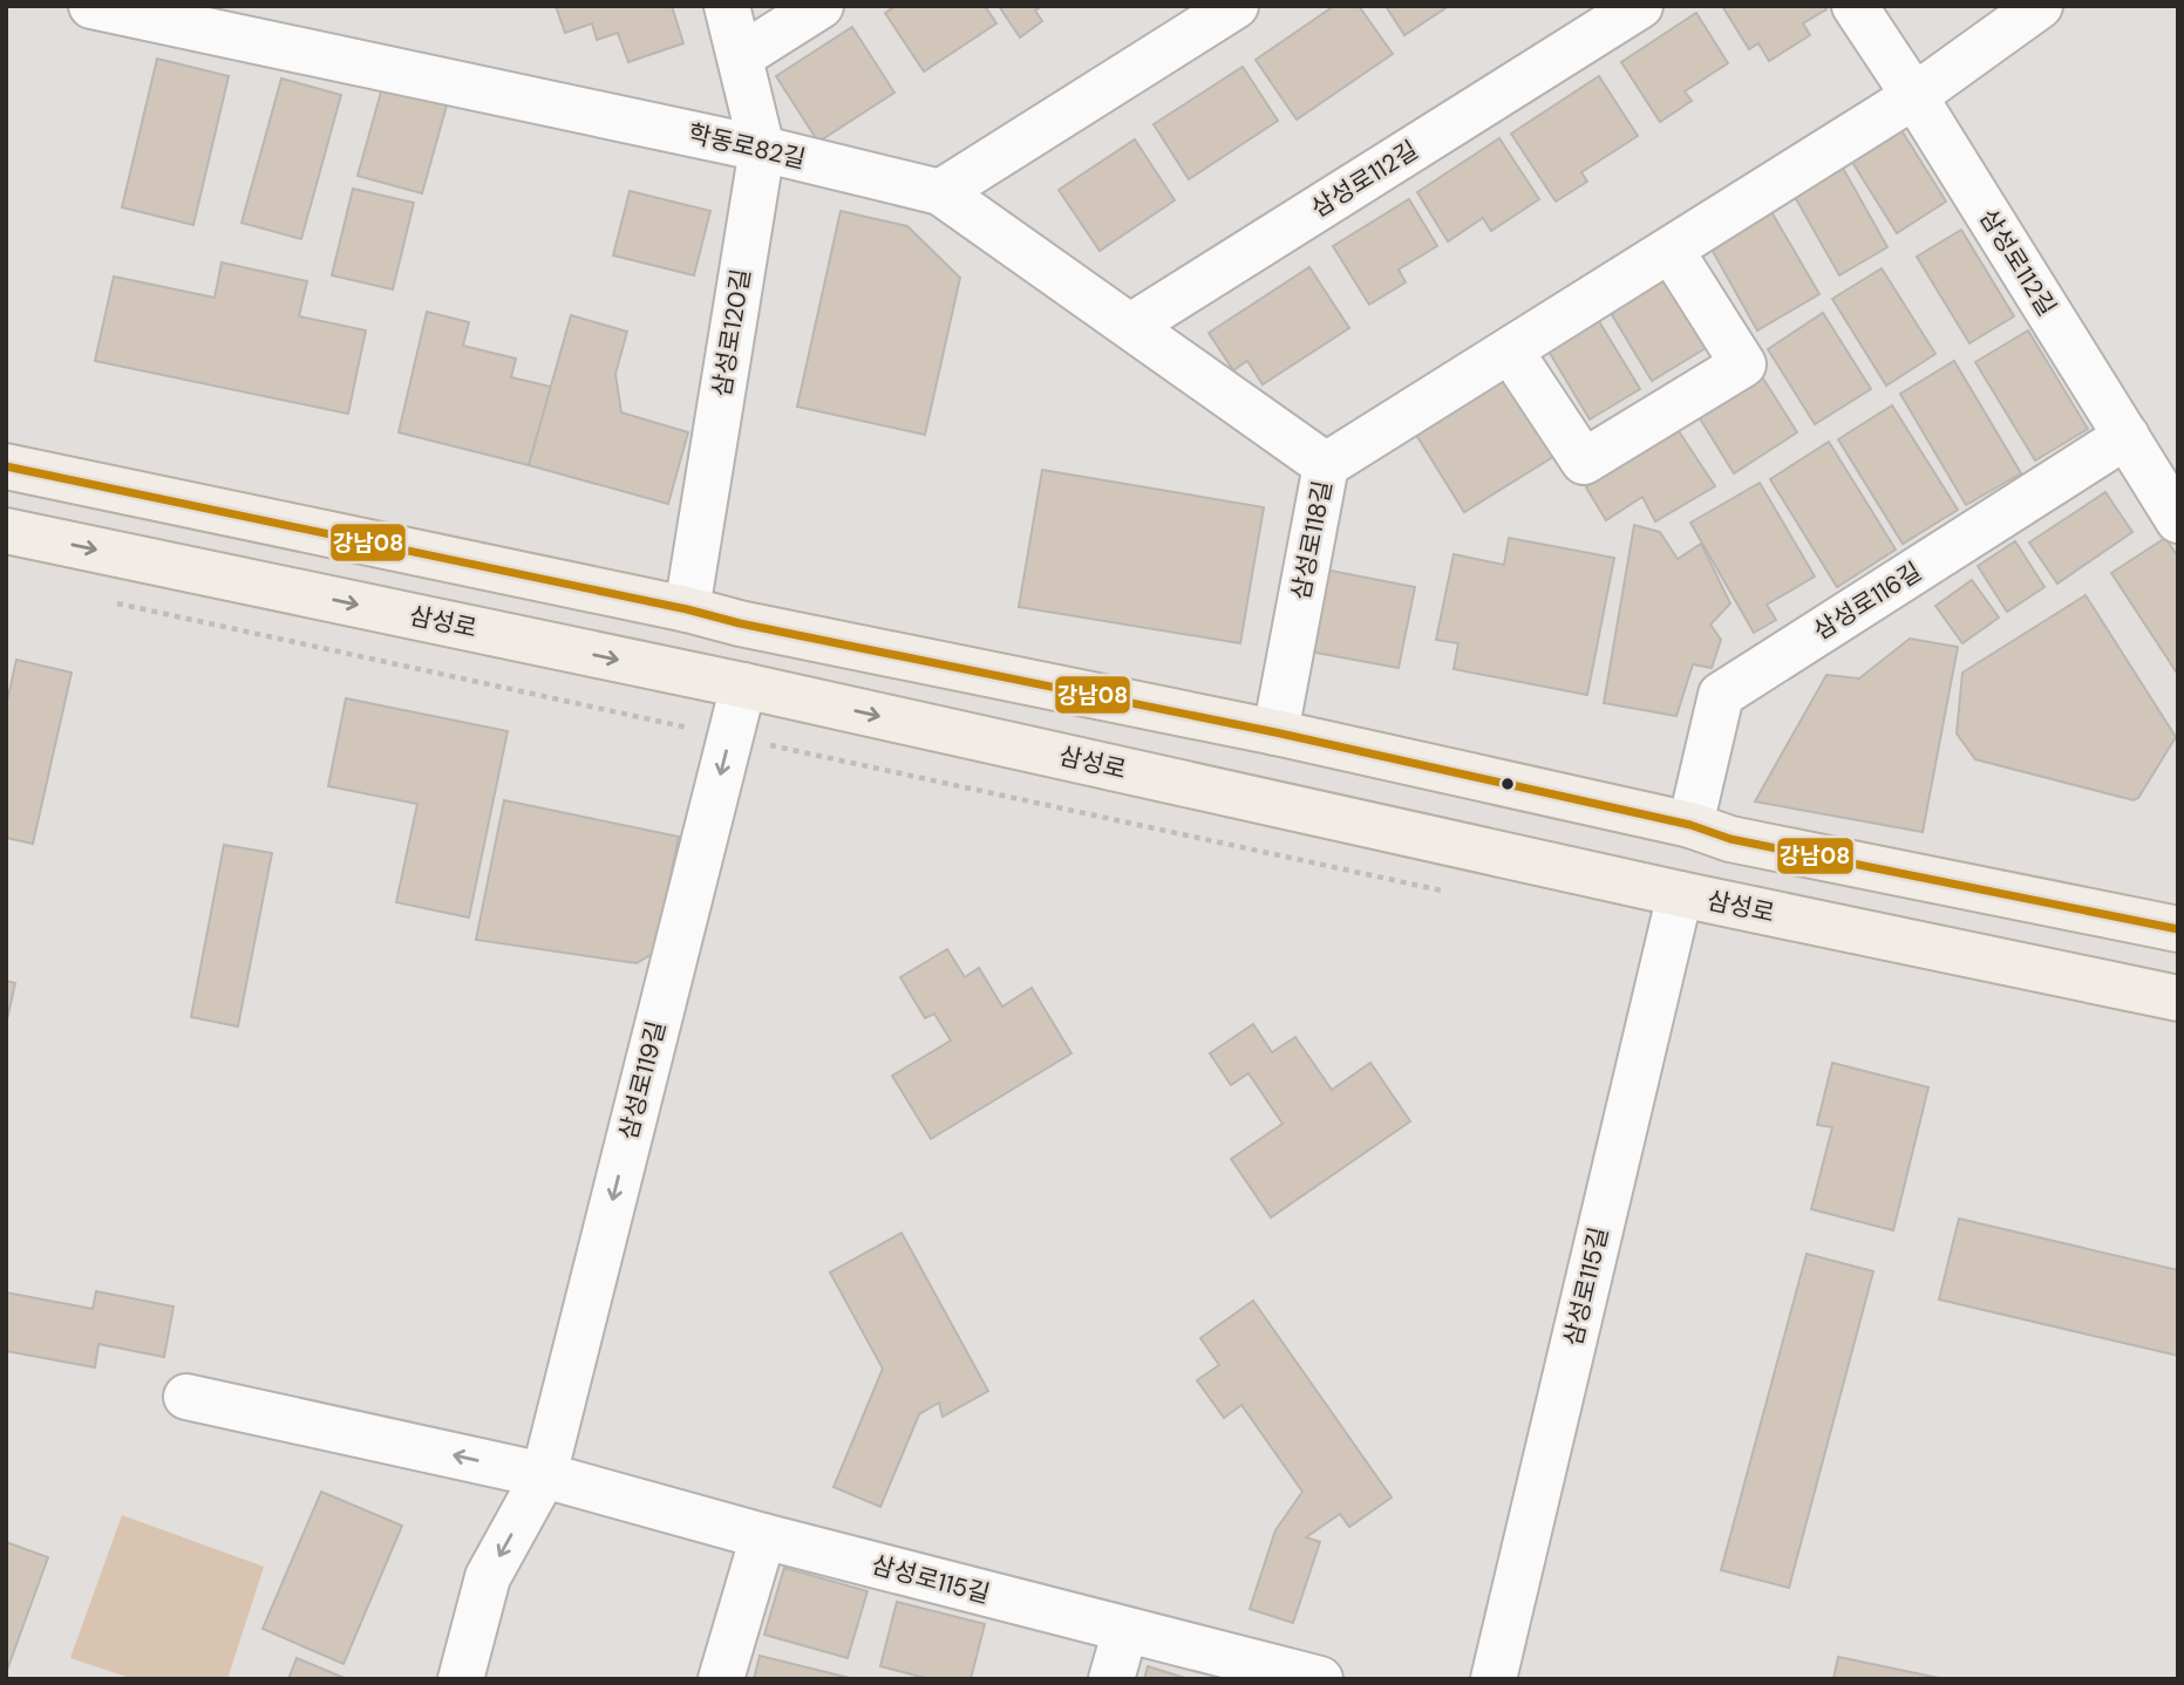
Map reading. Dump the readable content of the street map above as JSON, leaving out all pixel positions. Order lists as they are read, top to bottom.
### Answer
{
  "streets": {
    "main road": ["삼성로"],
    "street": [
      "학동로82길",
      "삼성로112길",
      "삼성로120길",
      "삼성로118길",
      "삼성로116길",
      "삼성로119길",
      "삼성로115길"
    ]
  },
  "crossings": [
    ["학동로82길", "삼성로112길"],
    ["학동로82길", "삼성로120길"],
    ["학동로82길", "삼성로118길"],
    ["삼성로112길", "삼성로118길"],
    ["삼성로112길", "삼성로116길"],
    ["삼성로", "삼성로119길"],
    ["삼성로", "삼성로115길"],
    ["삼성로119길", "삼성로115길"]
  ],
  "one_way": ["삼성로119길"],
  "lines": ["transit line 강남08"]
}
